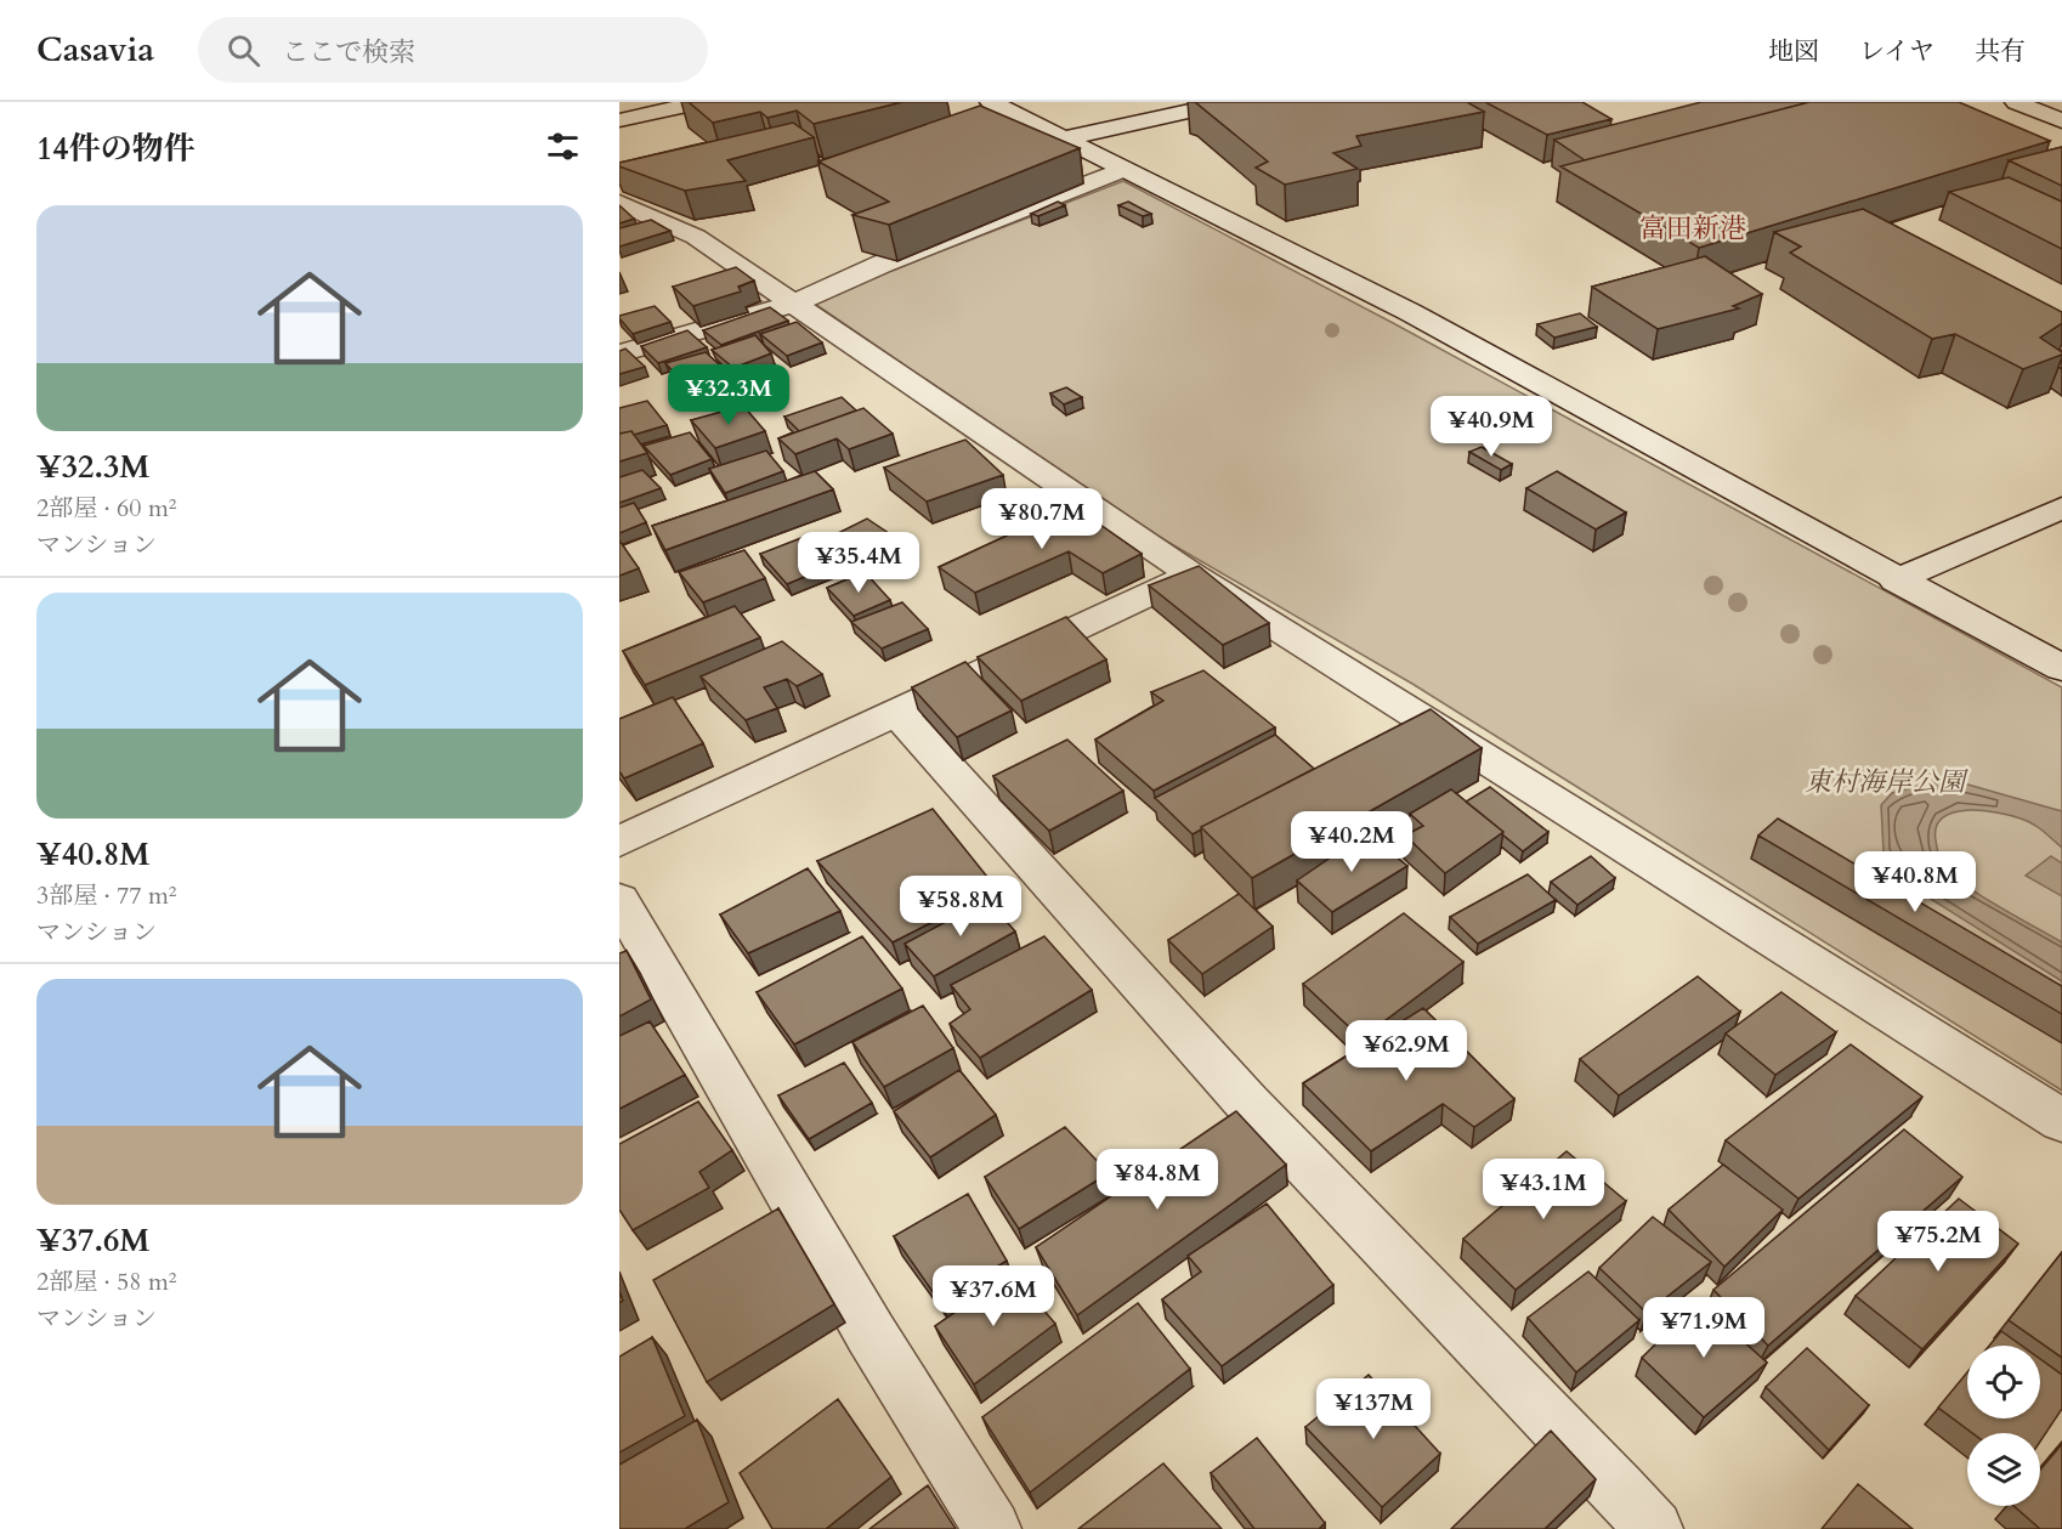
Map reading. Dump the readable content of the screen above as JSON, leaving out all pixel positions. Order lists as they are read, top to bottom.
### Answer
{
  "districts": ["富田新港"],
  "parks": ["東村海岸公園"],
  "page": {
    "header": "Casavia",
    "search": "ここで検索",
    "nav": ["地図", "レイヤ", "共有"],
    "heading": "14件の物件",
    "list": [
      {
        "name": "¥32.3M",
        "note": "2部屋 · 60 m² · マンション"
      },
      {
        "name": "¥40.8M",
        "note": "3部屋 · 77 m² · マンション"
      },
      {
        "name": "¥37.6M",
        "note": "2部屋 · 58 m² · マンション"
      }
    ],
    "price": [
      "¥32.3M",
      "¥40.9M",
      "¥80.7M",
      "¥35.4M",
      "¥40.2M",
      "¥40.8M",
      "¥58.8M",
      "¥62.9M",
      "¥84.8M",
      "¥43.1M",
      "¥75.2M",
      "¥37.6M",
      "¥71.9M",
      "¥137M"
    ]
  }
}
